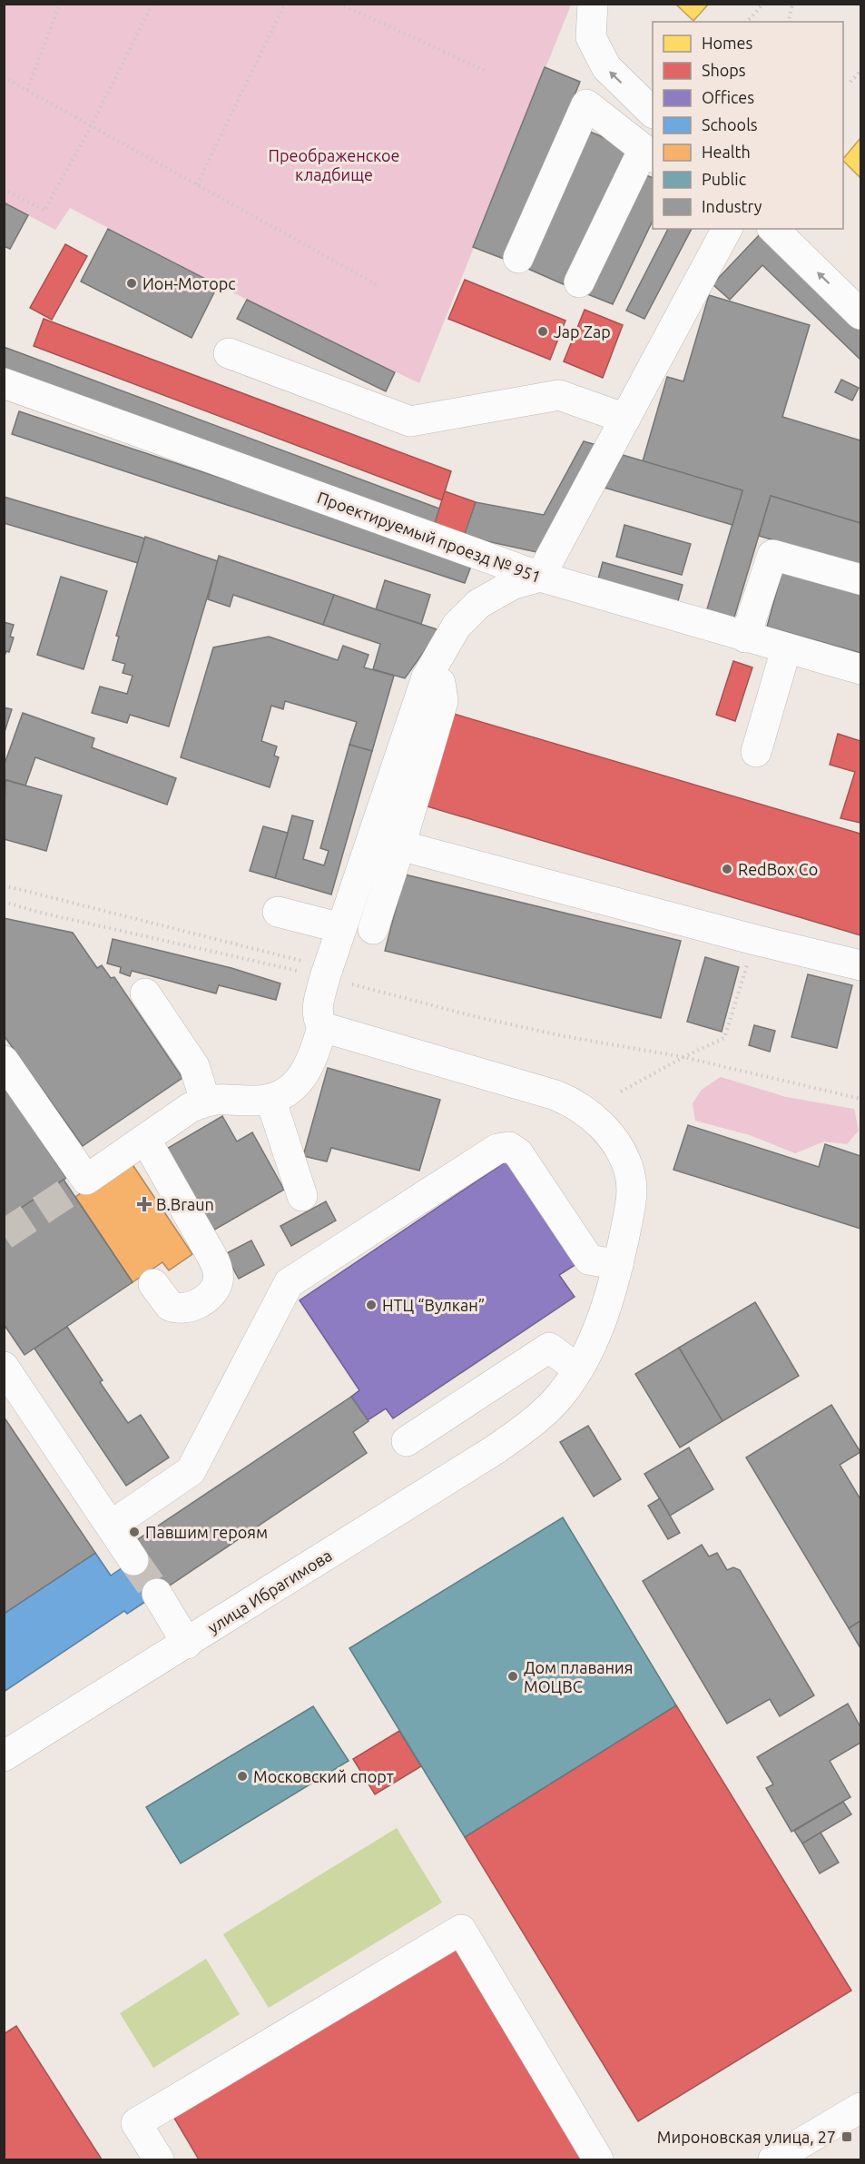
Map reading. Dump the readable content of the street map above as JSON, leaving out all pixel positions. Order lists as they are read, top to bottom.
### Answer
{
  "streets": {
    "street": ["Проектируемый проезд № 951", "улица Ибрагимова"]
  },
  "parks": ["Преображенское кладбище"],
  "places": {
    "other": [
      "Ион-Моторс",
      "Jap Zap",
      "RedBox Co",
      "НТЦ “Вулкан”",
      "Павшим героям",
      "Дом плавания МОЦВС",
      "Московский спорт"
    ],
    "health": ["B.Braun"],
    "transit": ["Мироновская улица, 27"]
  },
  "legend": [
    "Homes",
    "Shops",
    "Offices",
    "Schools",
    "Health",
    "Public",
    "Industry"
  ]
}
